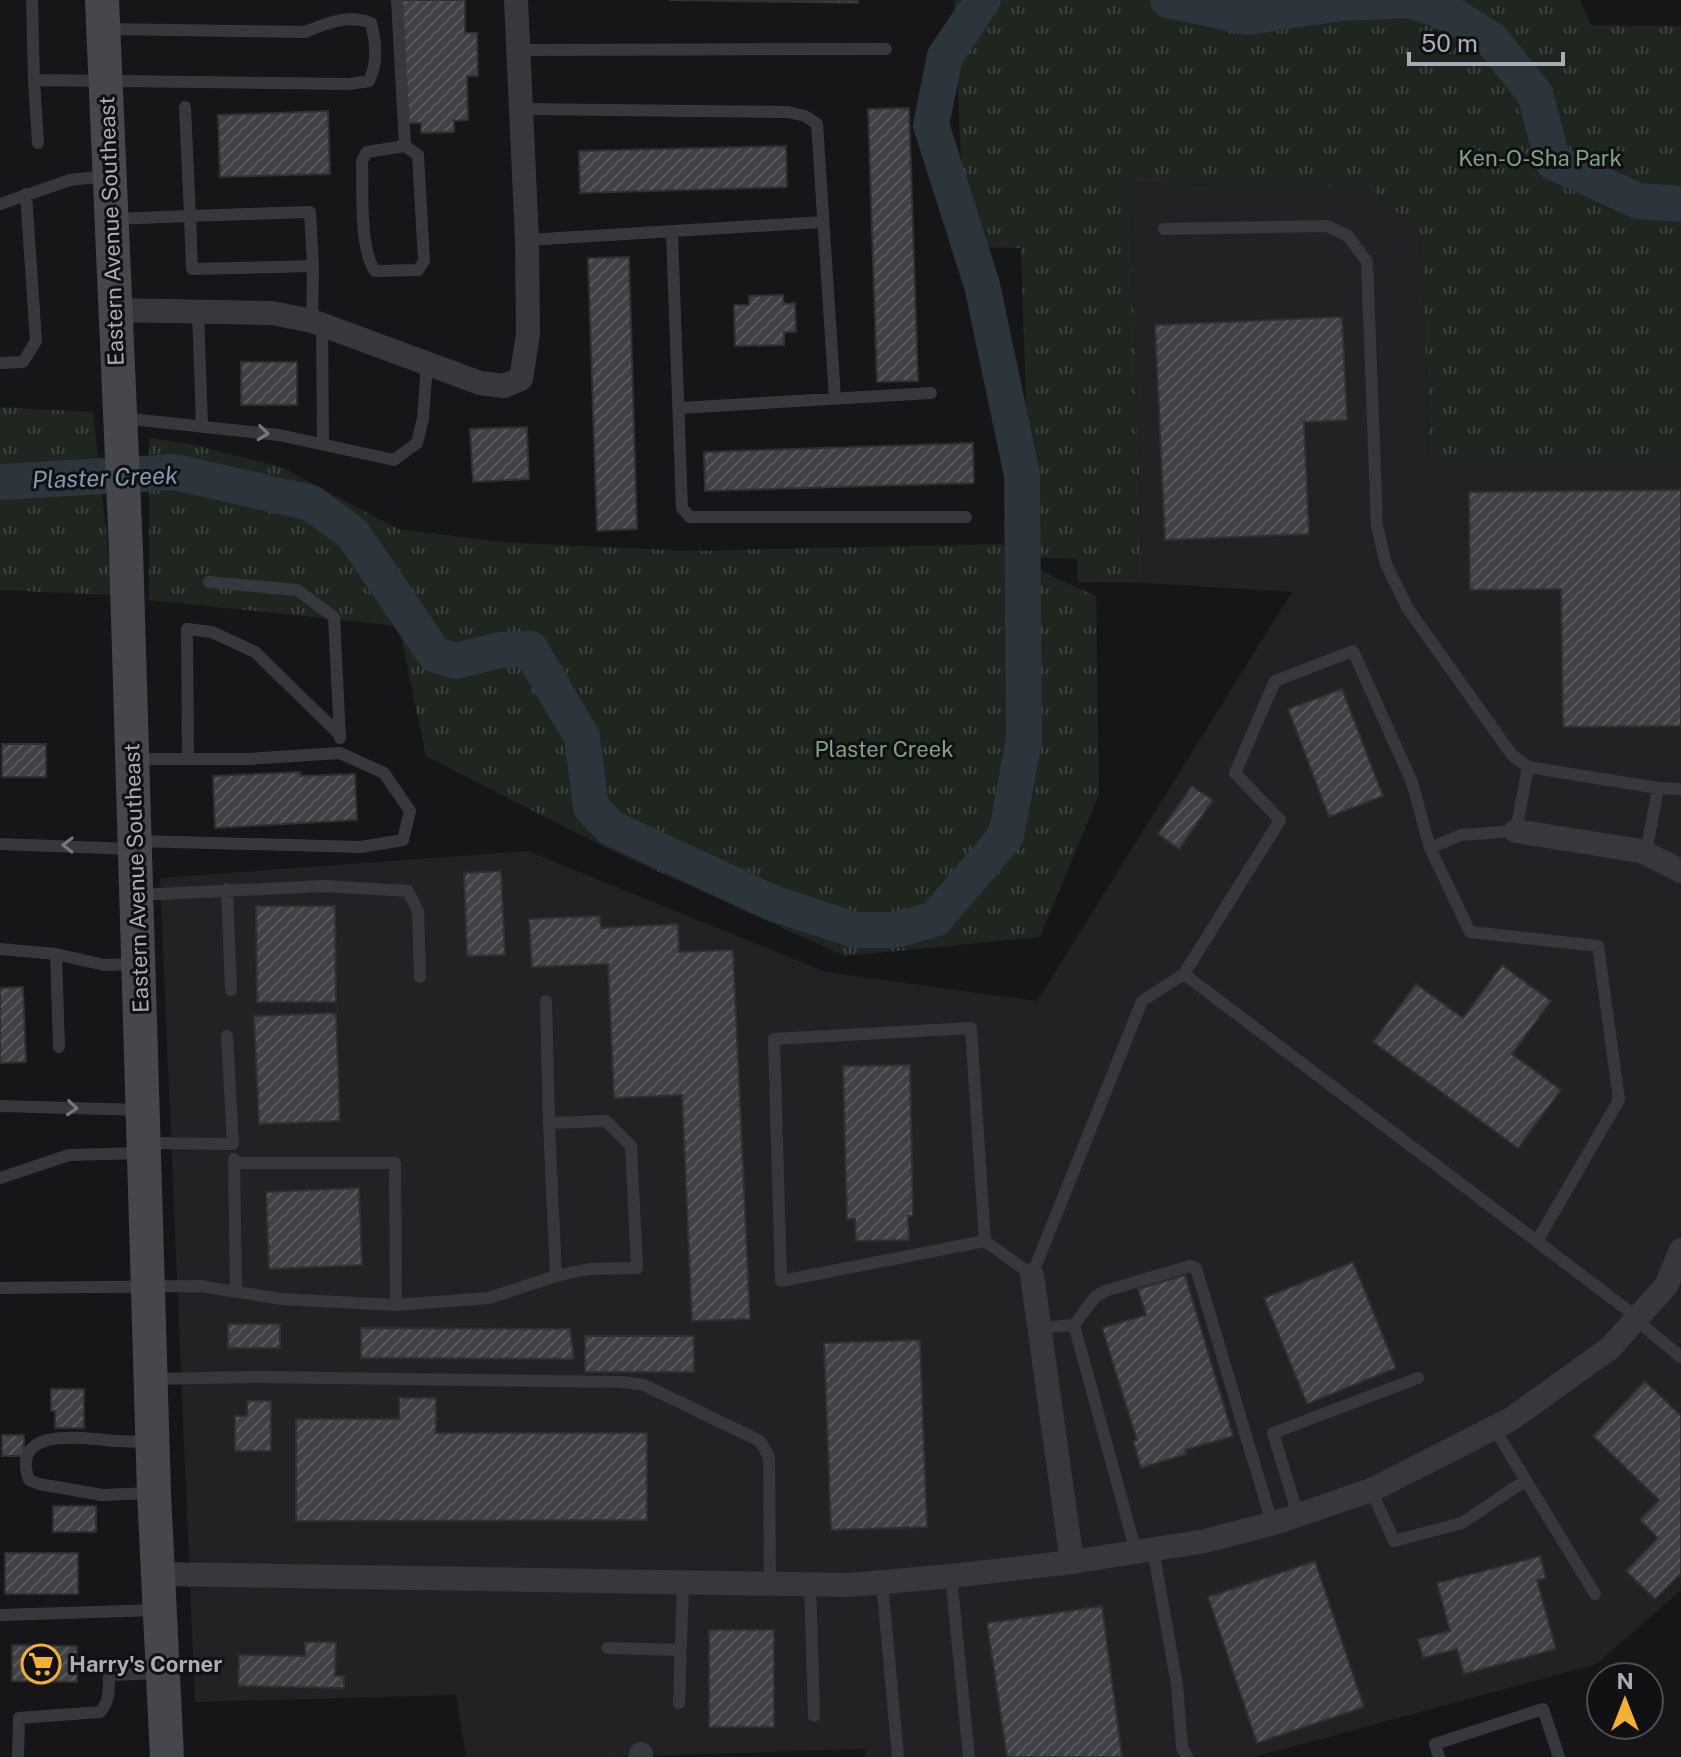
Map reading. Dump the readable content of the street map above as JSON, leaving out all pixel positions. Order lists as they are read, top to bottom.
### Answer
{
  "streets": {
    "main road": ["Eastern Avenue Southeast"]
  },
  "water": ["Plaster Creek"],
  "parks": ["Ken-O-Sha Park", "Plaster Creek"],
  "places": {
    "supermarket": ["Harry's Corner"]
  },
  "scale_bar": "50 m",
  "north": "top"
}
